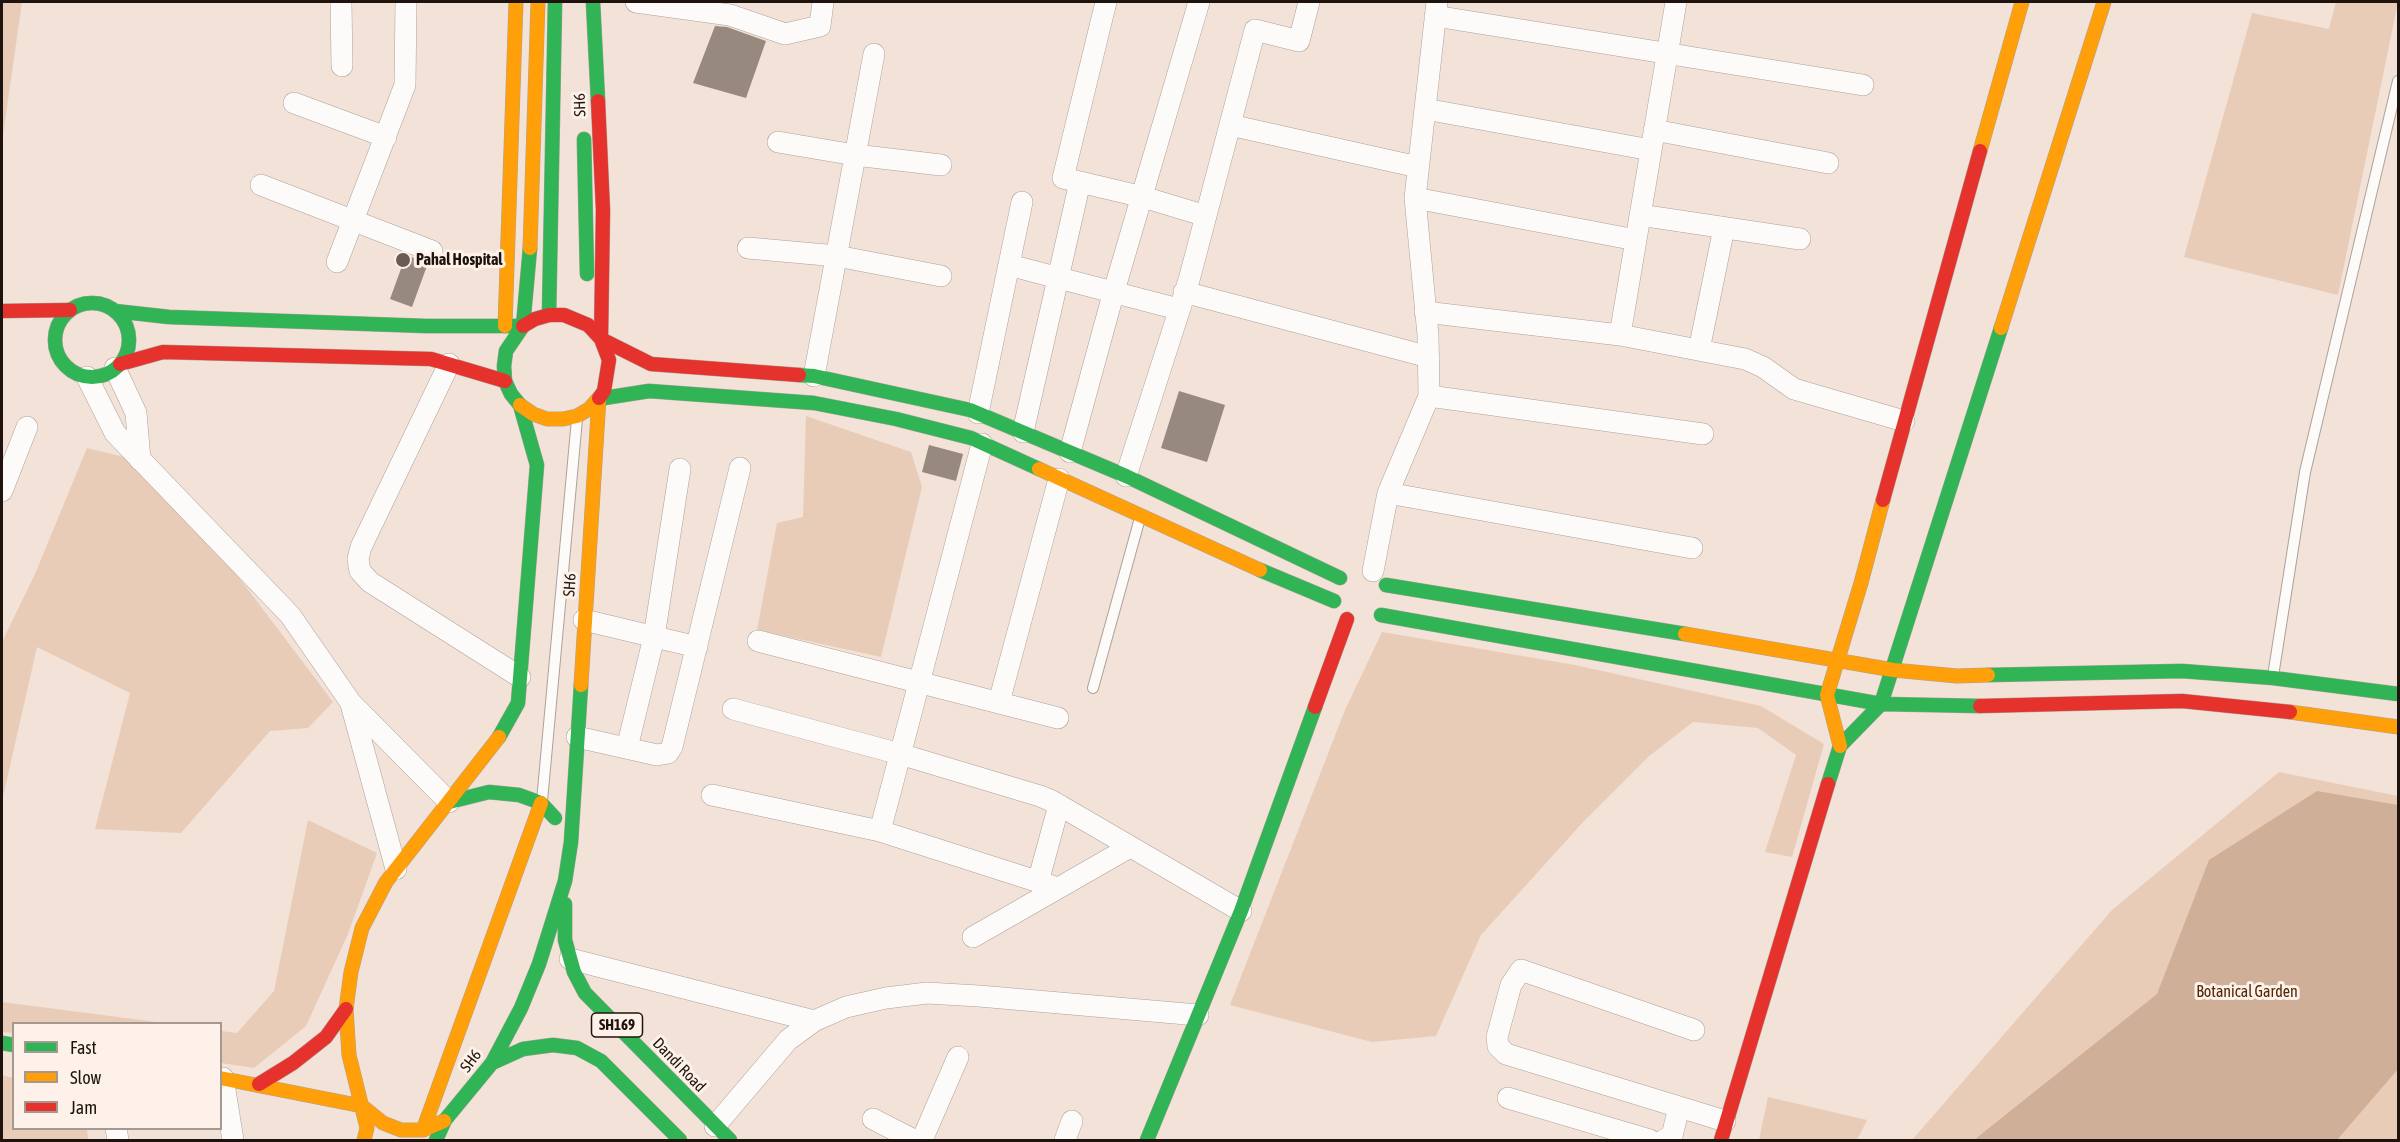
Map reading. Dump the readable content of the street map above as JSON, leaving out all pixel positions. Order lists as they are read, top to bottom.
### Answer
{
  "streets": {
    "main road": ["SH6", "SH169", "Dandi Road"]
  },
  "crossings": [
    ["SH6", "SH169"],
    ["SH6", "Dandi Road"]
  ],
  "parks": ["Botanical Garden"],
  "places": ["Pahal Hospital"],
  "legend": ["Fast", "Slow", "Jam"]
}
